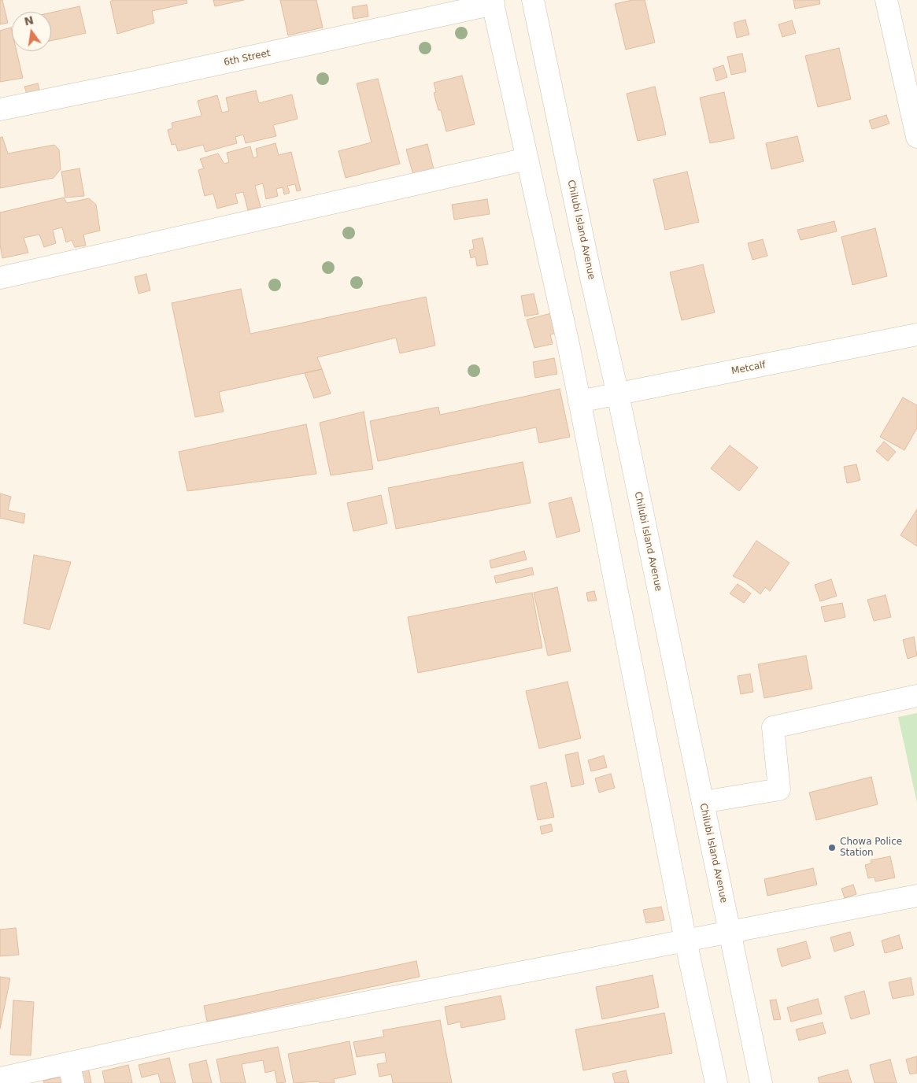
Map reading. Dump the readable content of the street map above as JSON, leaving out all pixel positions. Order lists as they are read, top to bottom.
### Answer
{
  "streets": {
    "street": ["6th Street", "Chilubi Island Avenue", "Metcalf"]
  },
  "crossings": [
    ["Chilubi Island Avenue", "Metcalf"]
  ],
  "places": ["Chowa Police Station"],
  "north": "top"
}
